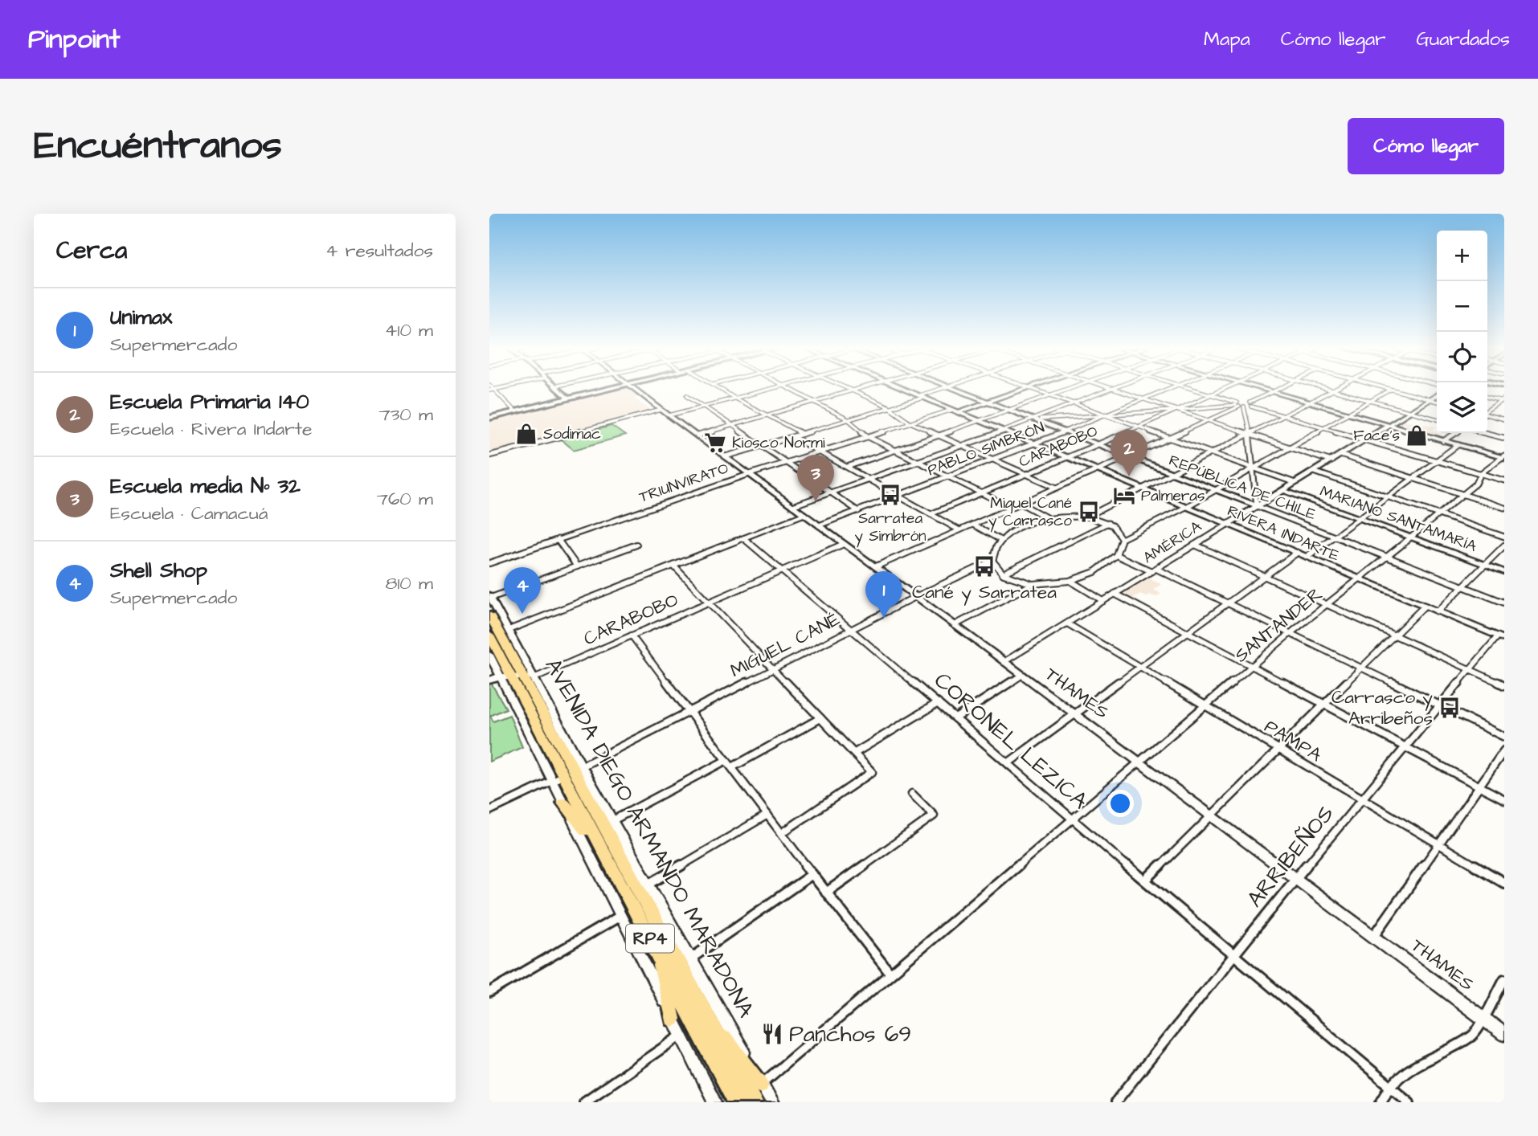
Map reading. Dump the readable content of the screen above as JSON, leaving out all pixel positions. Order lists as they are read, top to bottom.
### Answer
{
  "streets": {
    "main road": ["AVENIDA DIEGO ARMANDO MARADONA", "RP4"],
    "street": [
      "CARABOBO",
      "PABLO SIMBRÓN",
      "TRIUNVIRATO",
      "REPÚBLICA DE CHILE",
      "MARIANO SANTAMARÍA",
      "RIVERA INDARTE",
      "AMÉRICA",
      "SANTANDER",
      "MIGUEL CANÉ",
      "THAMES",
      "CORONEL LEZICA",
      "PAMPA",
      "ARRIBEÑOS"
    ]
  },
  "crossings": [
    ["CARABOBO", "REPÚBLICA DE CHILE"],
    ["CARABOBO", "RIVERA INDARTE"],
    ["CARABOBO", "THAMES"],
    ["CARABOBO", "CORONEL LEZICA"],
    ["CARABOBO", "AVENIDA DIEGO ARMANDO MARADONA"],
    ["PABLO SIMBRÓN", "REPÚBLICA DE CHILE"],
    ["PABLO SIMBRÓN", "RIVERA INDARTE"],
    ["PABLO SIMBRÓN", "THAMES"],
    ["TRIUNVIRATO", "RIVERA INDARTE"],
    ["TRIUNVIRATO", "THAMES"],
    ["REPÚBLICA DE CHILE", "AMÉRICA"],
    ["REPÚBLICA DE CHILE", "SANTANDER"],
    ["MARIANO SANTAMARÍA", "AMÉRICA"],
    ["MARIANO SANTAMARÍA", "SANTANDER"],
    ["RIVERA INDARTE", "AMÉRICA"],
    ["RIVERA INDARTE", "SANTANDER"],
    ["RIVERA INDARTE", "ARRIBEÑOS"],
    ["AMÉRICA", "THAMES"],
    ["AMÉRICA", "PAMPA"],
    ["SANTANDER", "THAMES"],
    ["SANTANDER", "CORONEL LEZICA"],
    ["SANTANDER", "PAMPA"],
    ["SANTANDER", "AVENIDA DIEGO ARMANDO MARADONA"],
    ["MIGUEL CANÉ", "THAMES"],
    ["MIGUEL CANÉ", "CORONEL LEZICA"],
    ["MIGUEL CANÉ", "AVENIDA DIEGO ARMANDO MARADONA"],
    ["THAMES", "ARRIBEÑOS"],
    ["CORONEL LEZICA", "ARRIBEÑOS"],
    ["PAMPA", "ARRIBEÑOS"]
  ],
  "places": {
    "shop": ["Sodimac", "Face's"],
    "supermarket": ["Kiosco Normi"],
    "bus stop": [
      "Sarratea y Simbrón",
      "Miguel Cané y Carrasco",
      "Cané y Sarratea",
      "Carrasco y Arribeños"
    ],
    "hotel": ["Palmeras"],
    "restaurant": ["Panchos 69"]
  },
  "page": {
    "header": "Pinpoint",
    "nav": ["Mapa", "Cómo llegar", "Guardados"],
    "buttons": "Cómo llegar",
    "title": "Encuéntranos",
    "heading": ["Cerca", "4 resultados"],
    "map_buttons": ["+", "−"],
    "list": [
      {
        "mark": "1",
        "name": "Unimax",
        "note": "Supermercado",
        "value": "410 m"
      },
      {
        "mark": "2",
        "name": "Escuela Primaria 140",
        "note": "Escuela · Rivera Indarte",
        "value": "730 m"
      },
      {
        "mark": "3",
        "name": "Escuela media Nº 32",
        "note": "Escuela · Camacuá",
        "value": "760 m"
      },
      {
        "mark": "4",
        "name": "Shell Shop",
        "note": "Supermercado",
        "value": "810 m"
      }
    ],
    "pins": [
      "2",
      "3",
      "4",
      "1"
    ]
  }
}
